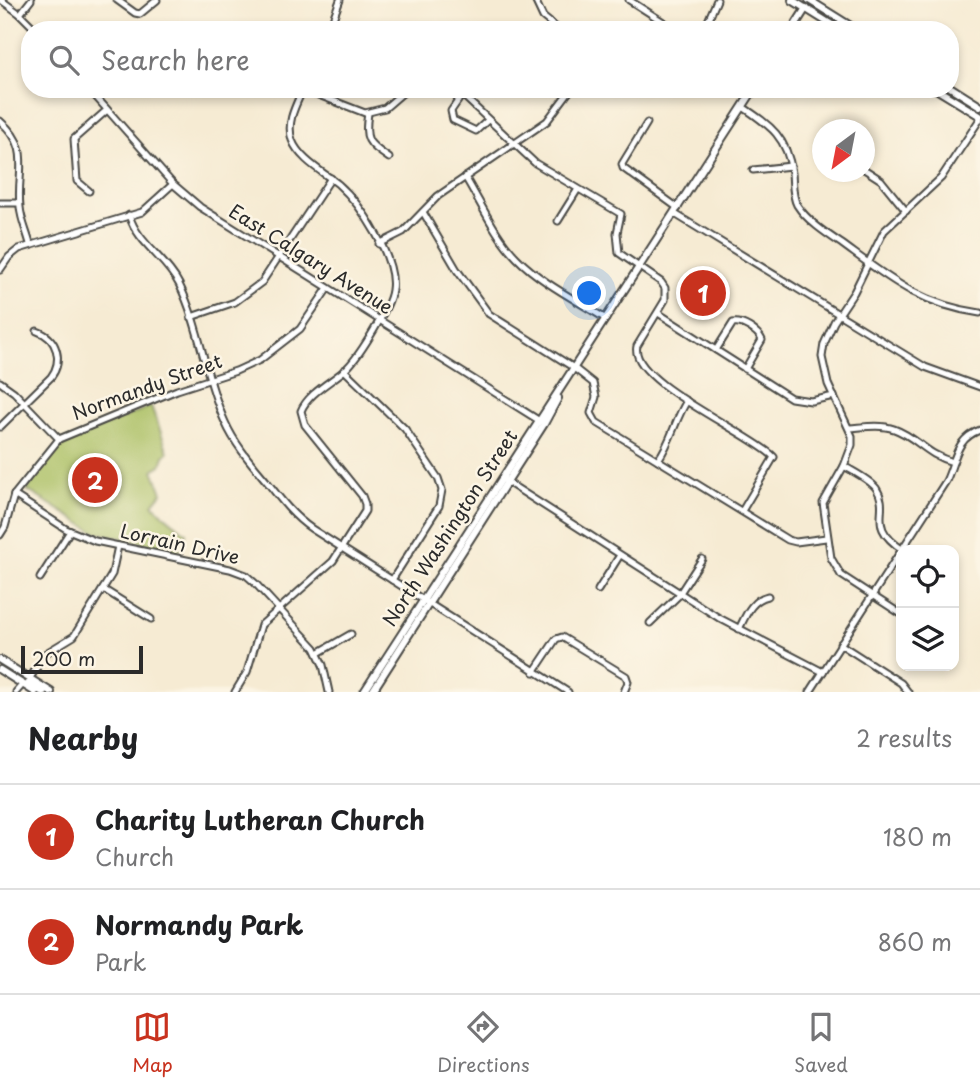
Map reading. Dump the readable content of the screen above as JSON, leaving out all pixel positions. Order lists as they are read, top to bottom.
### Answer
{
  "streets": {
    "main road": ["North Washington Street"],
    "street": ["East Calgary Avenue", "Normandy Street", "Lorrain Drive"]
  },
  "crossings": [
    ["East Calgary Avenue", "Normandy Street"],
    ["East Calgary Avenue", "North Washington Street"],
    ["Normandy Street", "Lorrain Drive"]
  ],
  "scale_bar": "200 m",
  "north": "bottom left",
  "page": {
    "search": "Search here",
    "pins": ["1", "2"],
    "scale": "200 m",
    "heading": ["Nearby", "2 results"],
    "list": [
      {
        "mark": "1",
        "name": "Charity Lutheran Church",
        "note": "Church",
        "value": "180 m"
      },
      {
        "mark": "2",
        "name": "Normandy Park",
        "note": "Park",
        "value": "860 m"
      }
    ],
    "nav": ["Map", "Directions", "Saved"]
  }
}
